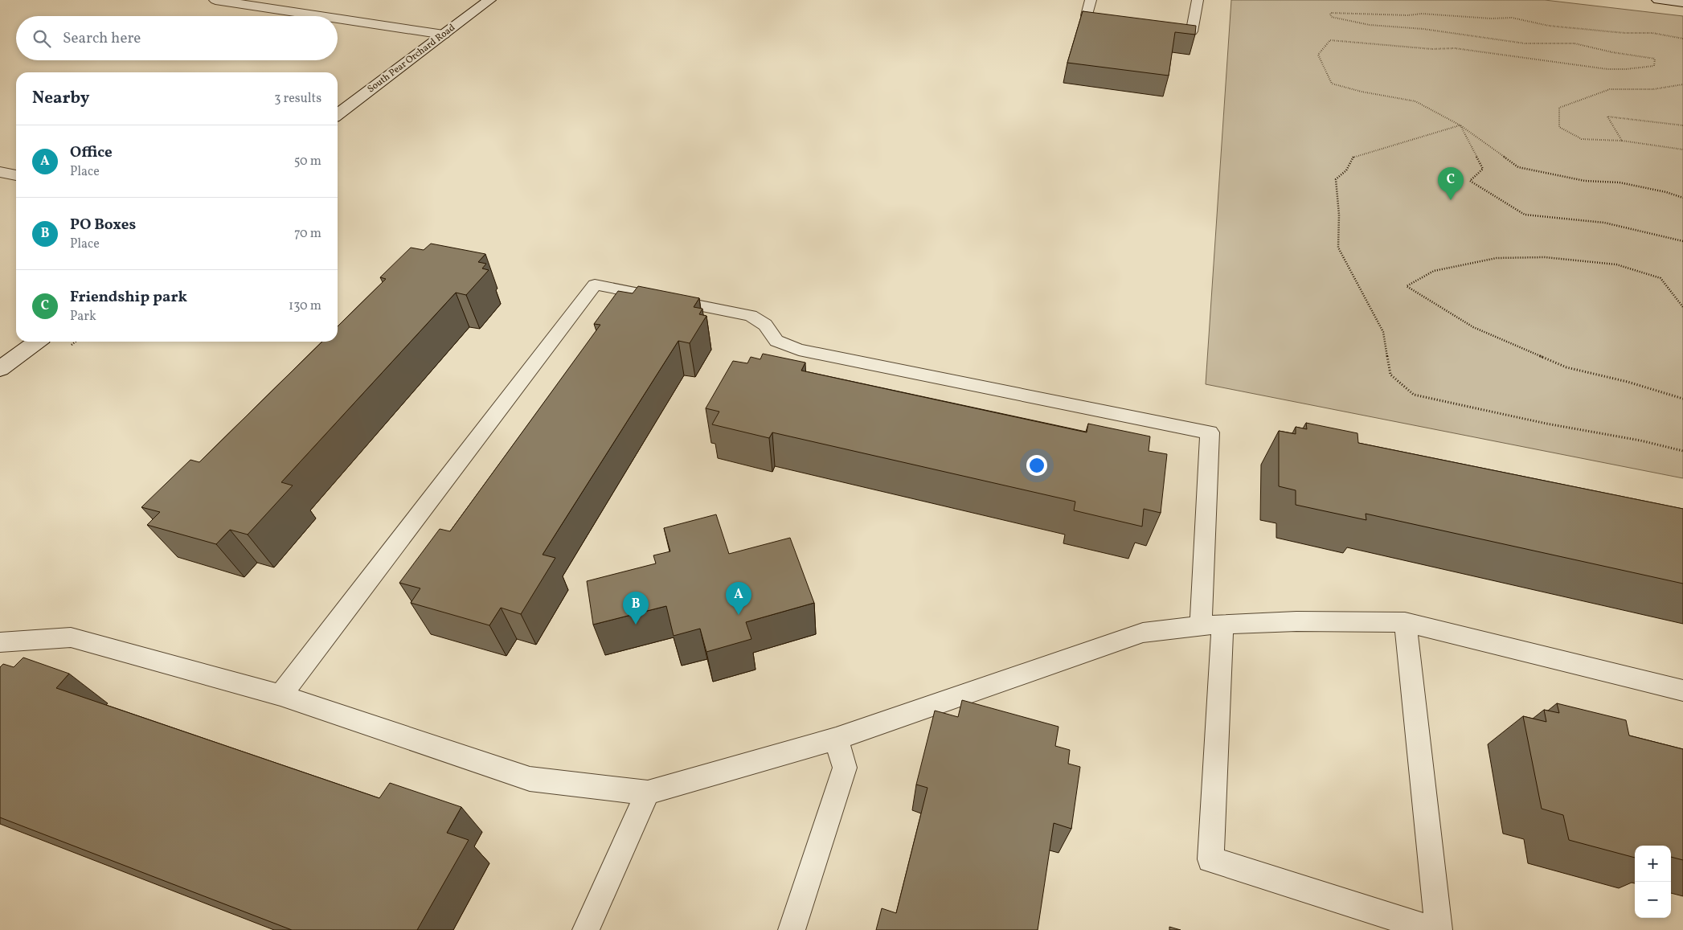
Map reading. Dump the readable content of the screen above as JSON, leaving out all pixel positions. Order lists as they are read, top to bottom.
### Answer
{
  "streets": {
    "street": ["South Pear Orchard Road"]
  },
  "page": {
    "search": "Search here",
    "heading": ["Nearby", "3 results"],
    "list": [
      {
        "mark": "A",
        "name": "Office",
        "note": "Place",
        "value": "50 m"
      },
      {
        "mark": "B",
        "name": "PO Boxes",
        "note": "Place",
        "value": "70 m"
      },
      {
        "mark": "C",
        "name": "Friendship park",
        "note": "Park",
        "value": "130 m"
      }
    ],
    "pins": ["C", "A", "B"],
    "map_buttons": ["+", "−"]
  }
}
